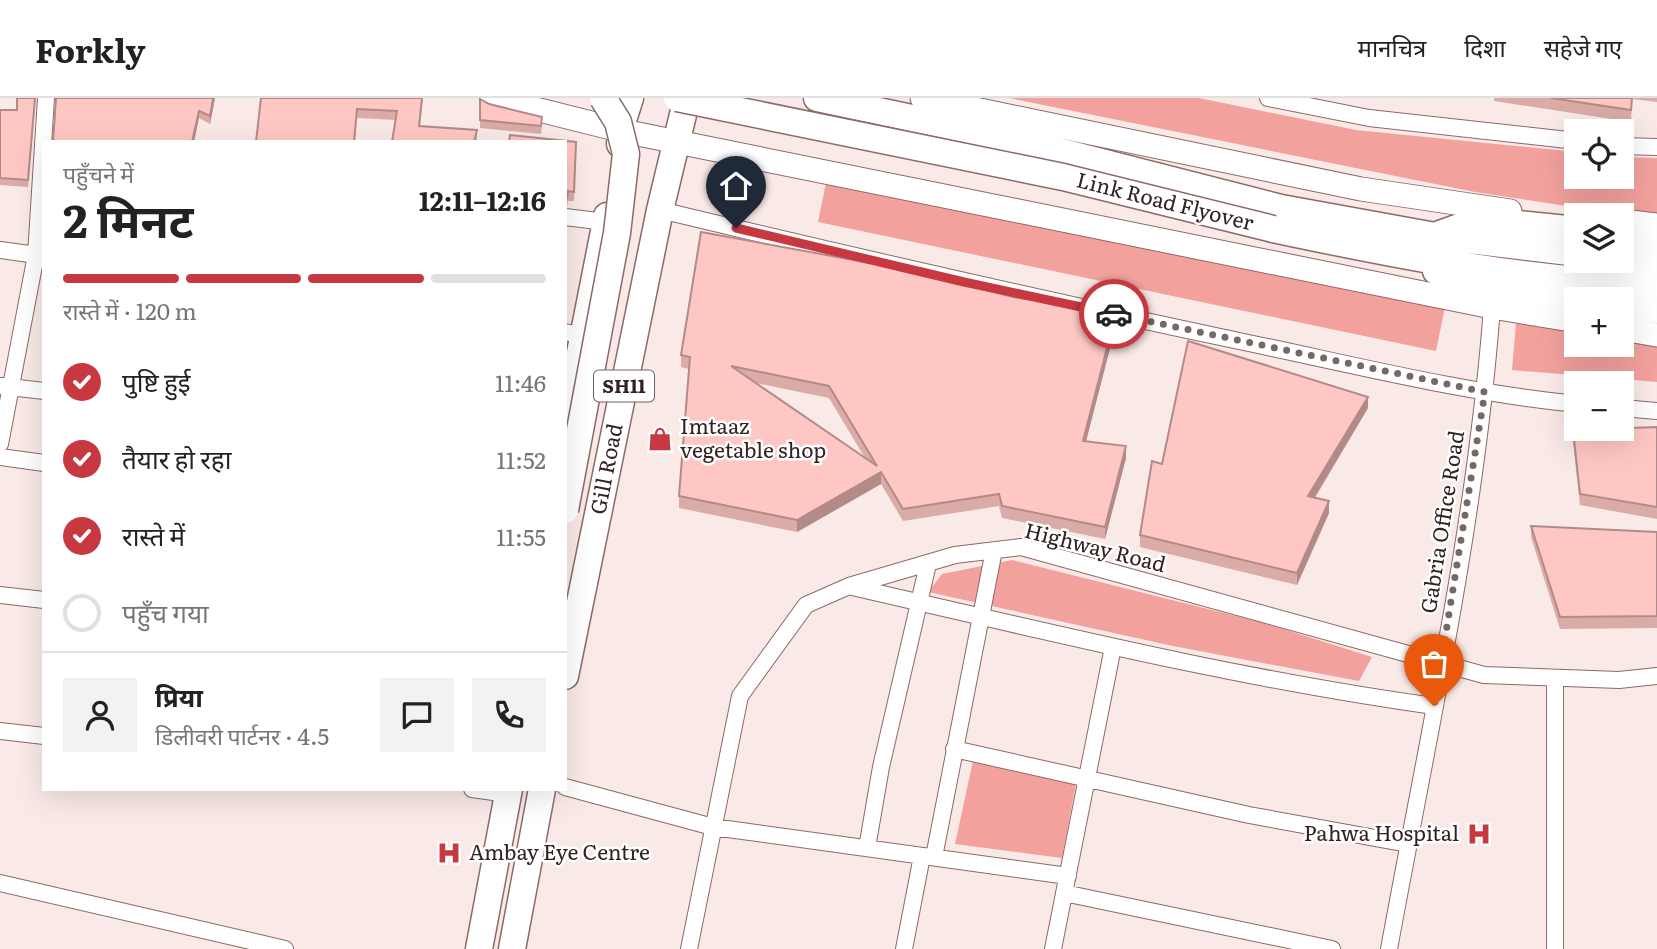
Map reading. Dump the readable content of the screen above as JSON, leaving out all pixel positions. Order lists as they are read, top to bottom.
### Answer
{
  "streets": {
    "main road": ["Link Road Flyover", "SH11", "Gill Road"],
    "street": ["Gabria Office Road", "Highway Road"]
  },
  "crossings": [
    ["Gabria Office Road", "Highway Road"]
  ],
  "places": {
    "shop": ["Imtaaz vegetable shop"],
    "hospital": ["Pahwa Hospital", "Ambay Eye Centre"]
  },
  "page": {
    "header": "Forkly",
    "nav": ["मानचित्र", "दिशा", "सहेजे गए"],
    "map_buttons": ["+", "−"],
    "heading": ["2 मिनट", "पहुँचने में", "12:11–12:16"],
    "panel": ["प्रिया", "डिलीवरी पार्टनर · 4.5"],
    "bar": "रास्ते में · 120 m",
    "list": [
      ["पुष्टि हुई", "11:46"],
      ["तैयार हो रहा", "11:52"],
      ["रास्ते में", "11:55"],
      "पहुँच गया"
    ]
  }
}
